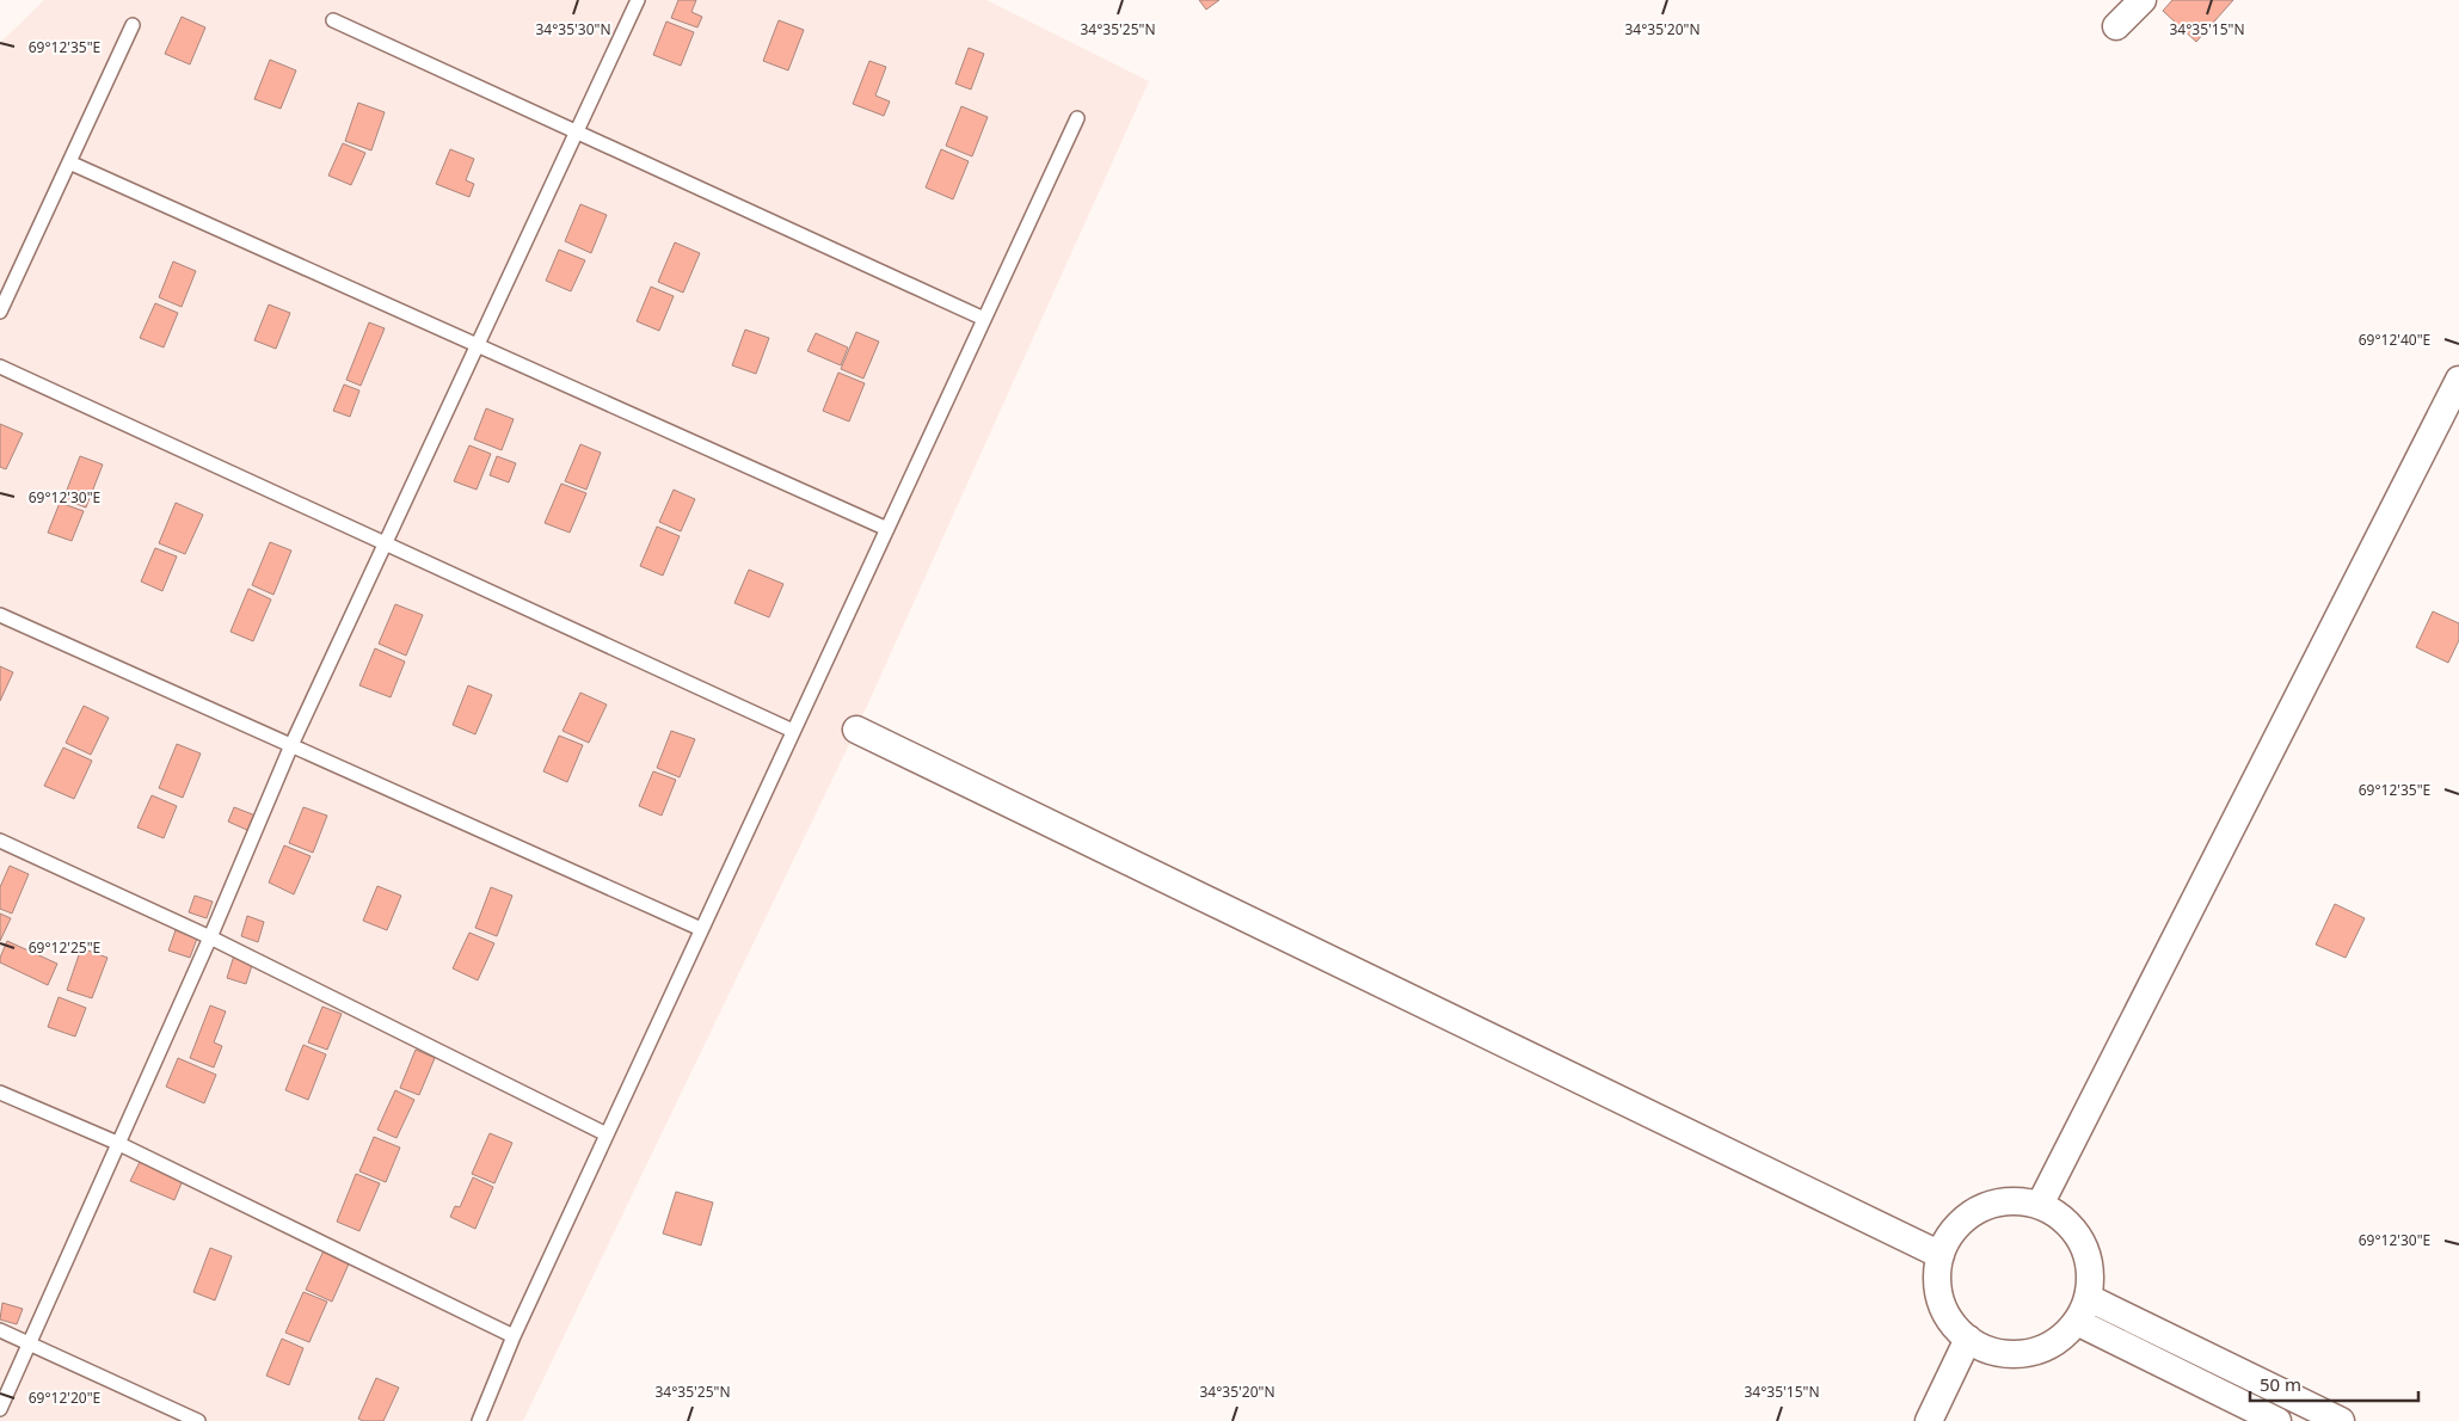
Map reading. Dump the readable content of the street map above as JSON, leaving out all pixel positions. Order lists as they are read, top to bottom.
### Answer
{
  "scale_bar": "50 m",
  "coordinates": [
    "34°35'30\"N",
    "34°35'25\"N",
    "34°35'20\"N",
    "34°35'15\"N",
    "69°12'35\"E",
    "69°12'40\"E",
    "69°12'30\"E",
    "69°12'25\"E",
    "69°12'20\"E"
  ]
}
